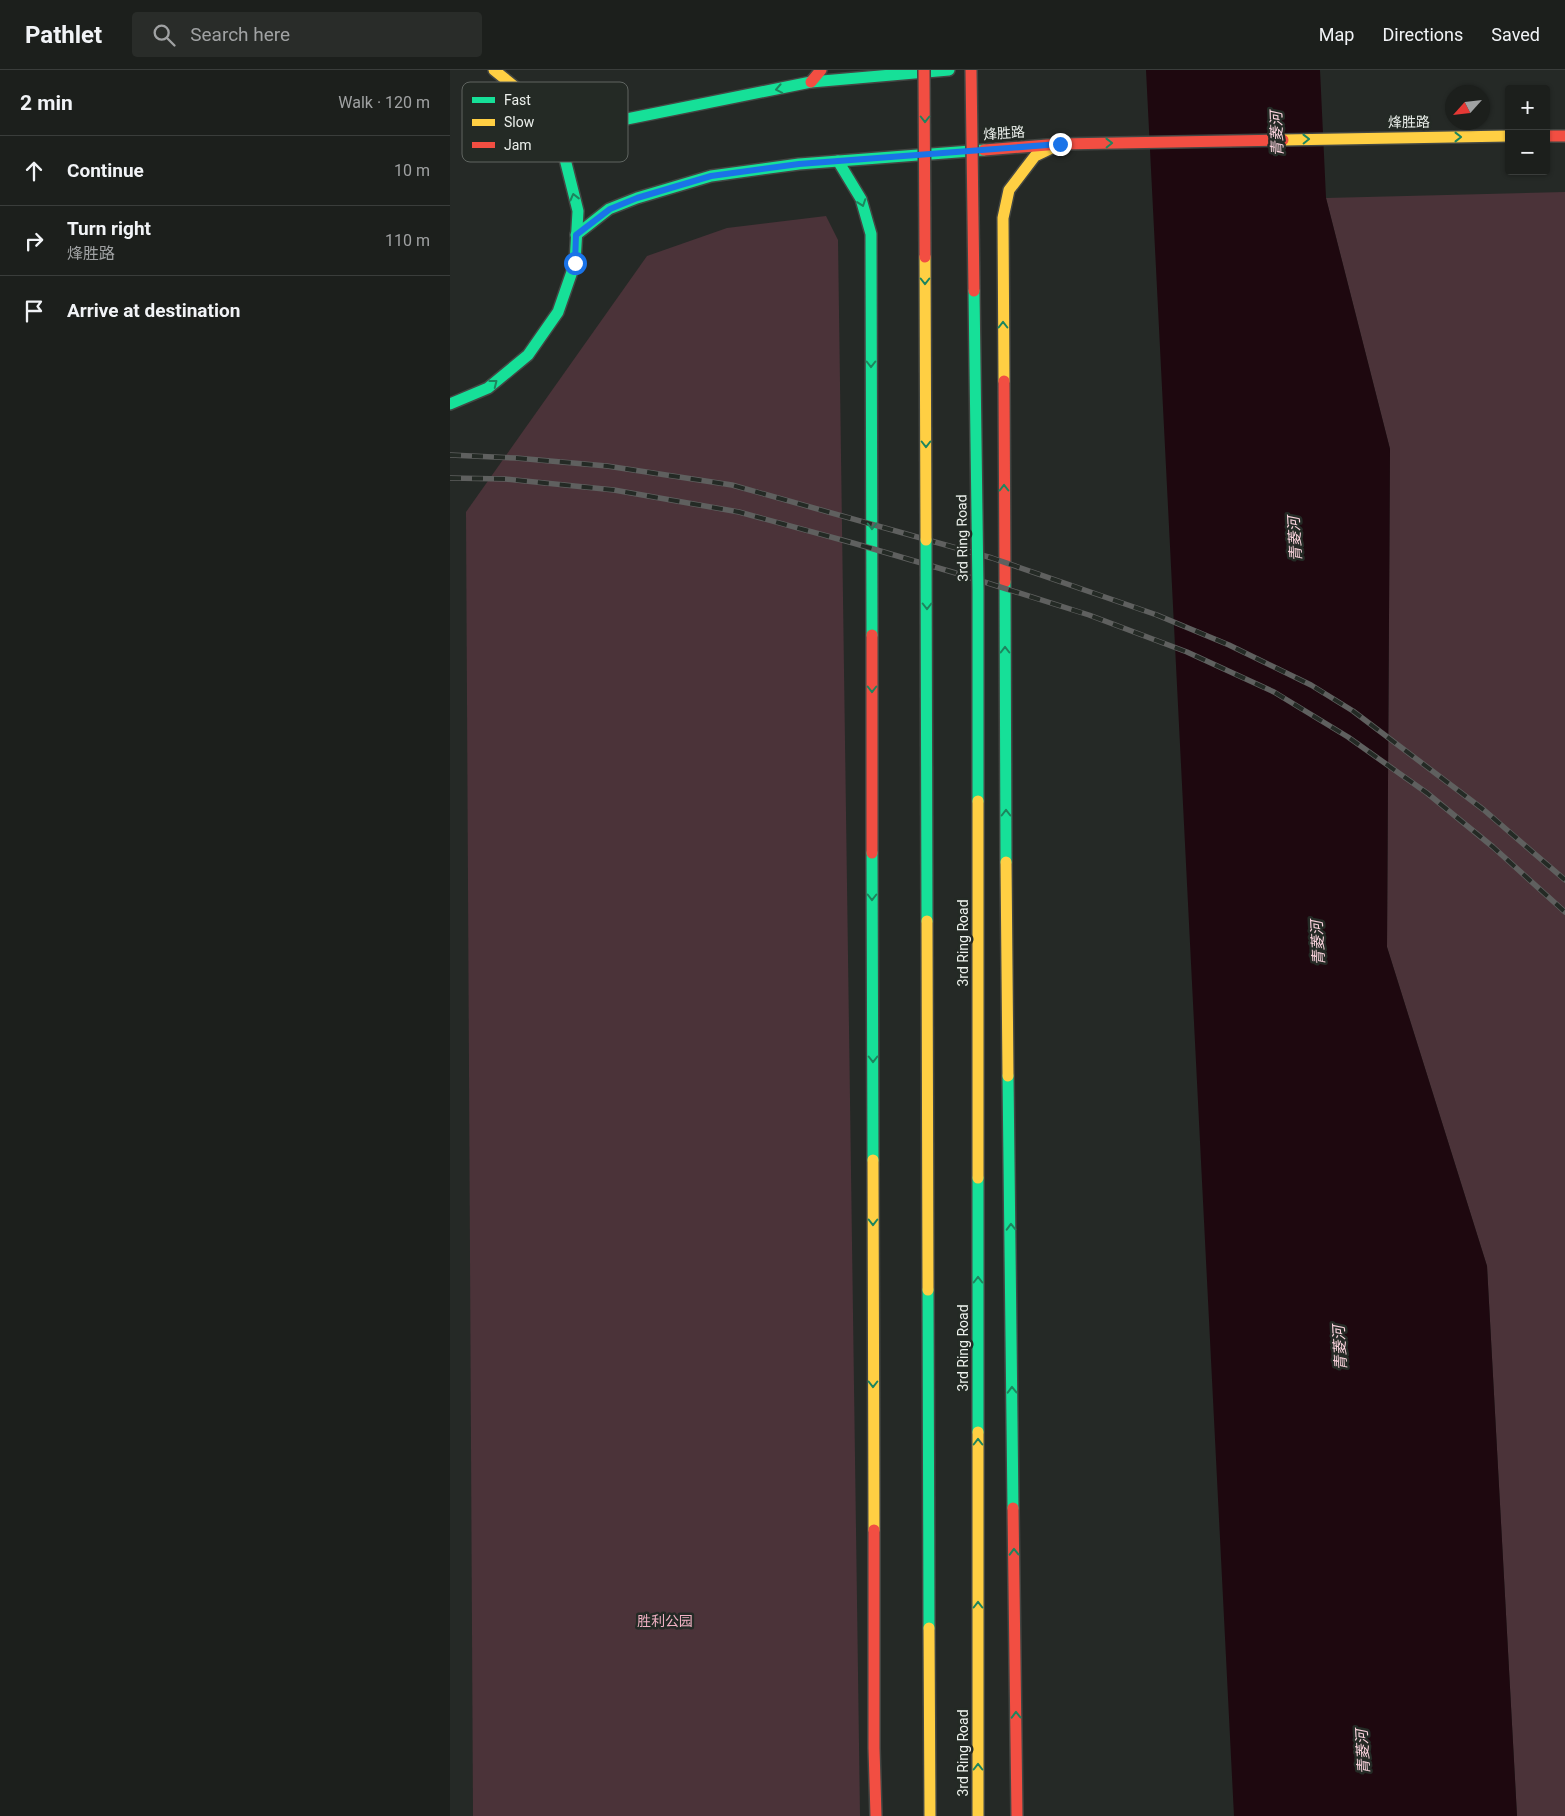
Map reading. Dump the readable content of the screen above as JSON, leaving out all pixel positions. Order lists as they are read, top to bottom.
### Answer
{
  "streets": {
    "main road": ["烽胜路", "3rd Ring Road"]
  },
  "one_way": ["烽胜路"],
  "water": ["青菱河"],
  "parks": ["胜利公园"],
  "legend": ["Fast", "Slow", "Jam"],
  "north": "bottom left",
  "page": {
    "header": "Pathlet",
    "search": "Search here",
    "nav": ["Map", "Directions", "Saved"],
    "heading": ["2 min", "Walk · 120 m"],
    "map_buttons": ["+", "−"],
    "list": [
      ["Continue", "10 m"],
      ["Turn right", "烽胜路", "110 m"],
      "Arrive at destination"
    ]
  }
}
